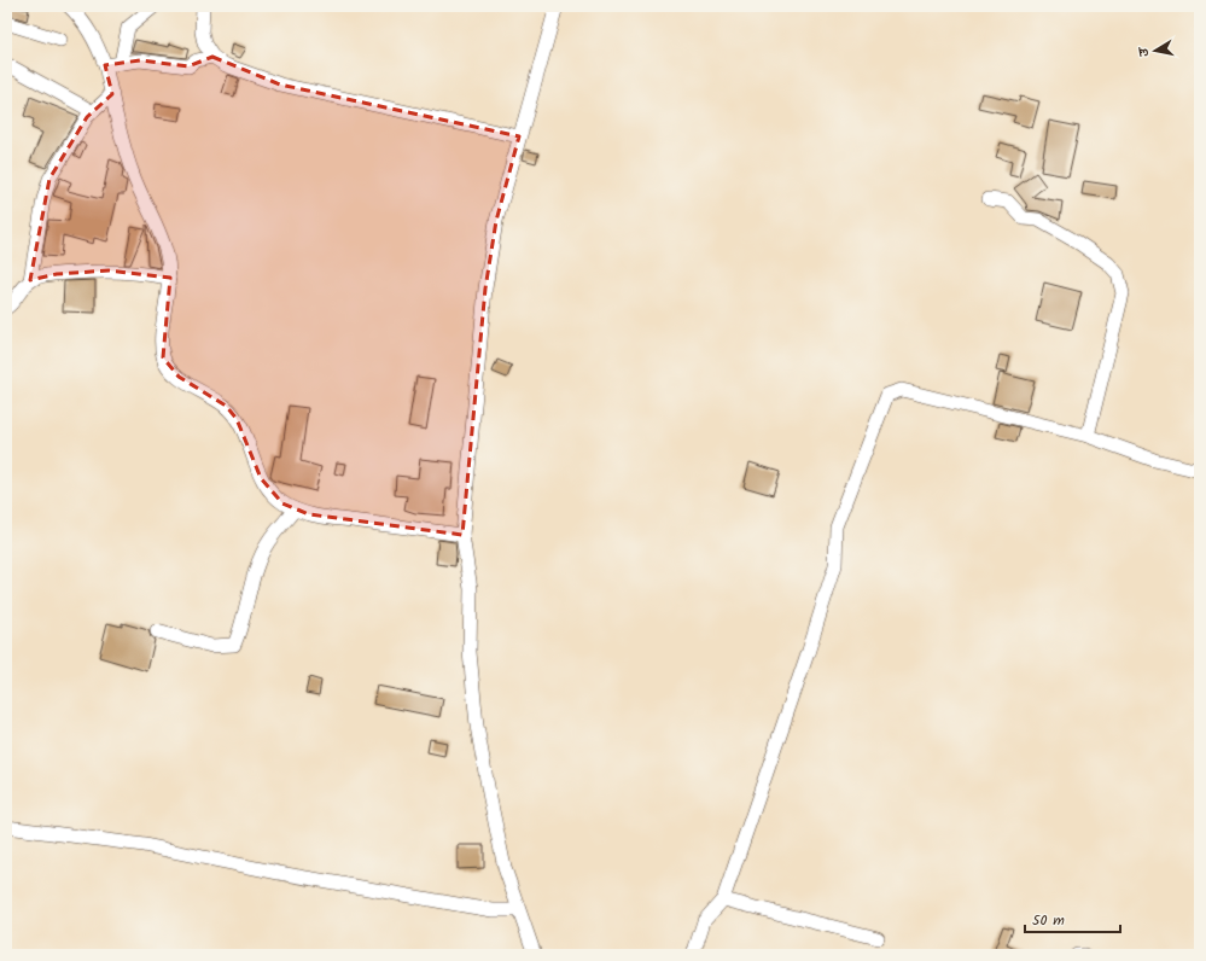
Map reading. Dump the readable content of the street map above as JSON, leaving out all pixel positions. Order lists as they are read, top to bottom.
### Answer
{
  "scale_bar": "50 m",
  "north": "left"
}
